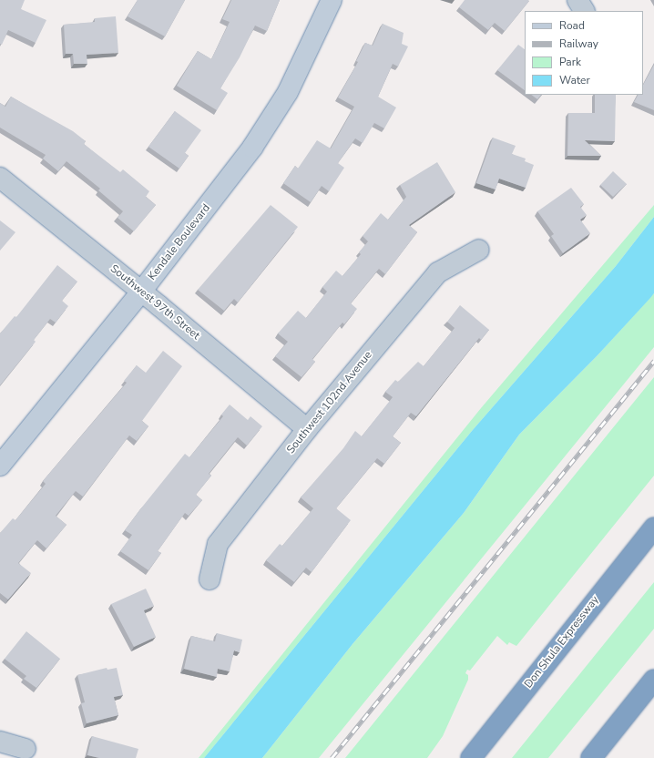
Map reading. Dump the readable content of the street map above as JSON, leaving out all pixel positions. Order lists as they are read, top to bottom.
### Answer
{
  "streets": {
    "highway": ["Don Shula Expressway"],
    "street": ["Kendale Boulevard", "Southwest 97th Street", "Southwest 102nd Avenue"]
  },
  "crossings": [
    ["Kendale Boulevard", "Southwest 97th Street"],
    ["Southwest 97th Street", "Southwest 102nd Avenue"]
  ],
  "legend": [
    "Road",
    "Railway",
    "Park",
    "Water"
  ]
}
